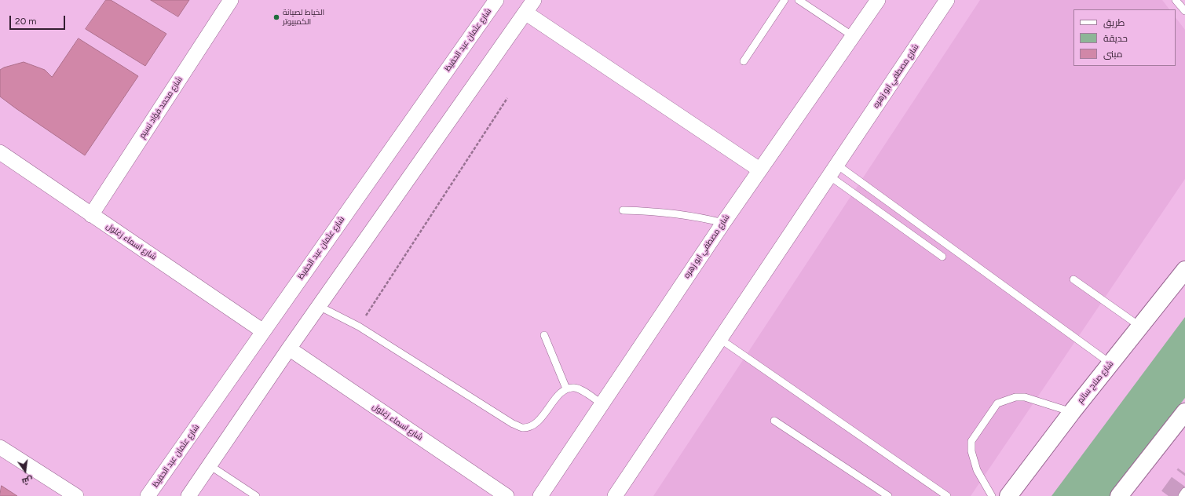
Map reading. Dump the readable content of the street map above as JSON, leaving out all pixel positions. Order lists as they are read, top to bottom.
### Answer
{
  "streets": {
    "highway": ["شارع صلاح سالم"],
    "street": [
      "شارع عثمان عبد الحفيظ",
      "شارع مصطفي ابو زهره",
      "شارع محمد فؤاد نسيم",
      "شارع اسماء زغلول"
    ]
  },
  "crossings": [
    ["شارع عثمان عبد الحفيظ", "شارع اسماء زغلول"],
    ["شارع محمد فؤاد نسيم", "شارع اسماء زغلول"]
  ],
  "places": ["الخياط لصيانة الكمبيوتر"],
  "legend": ["طريق", "حديقة", "مبنى"],
  "scale_bar": "20 m",
  "north": "bottom"
}
